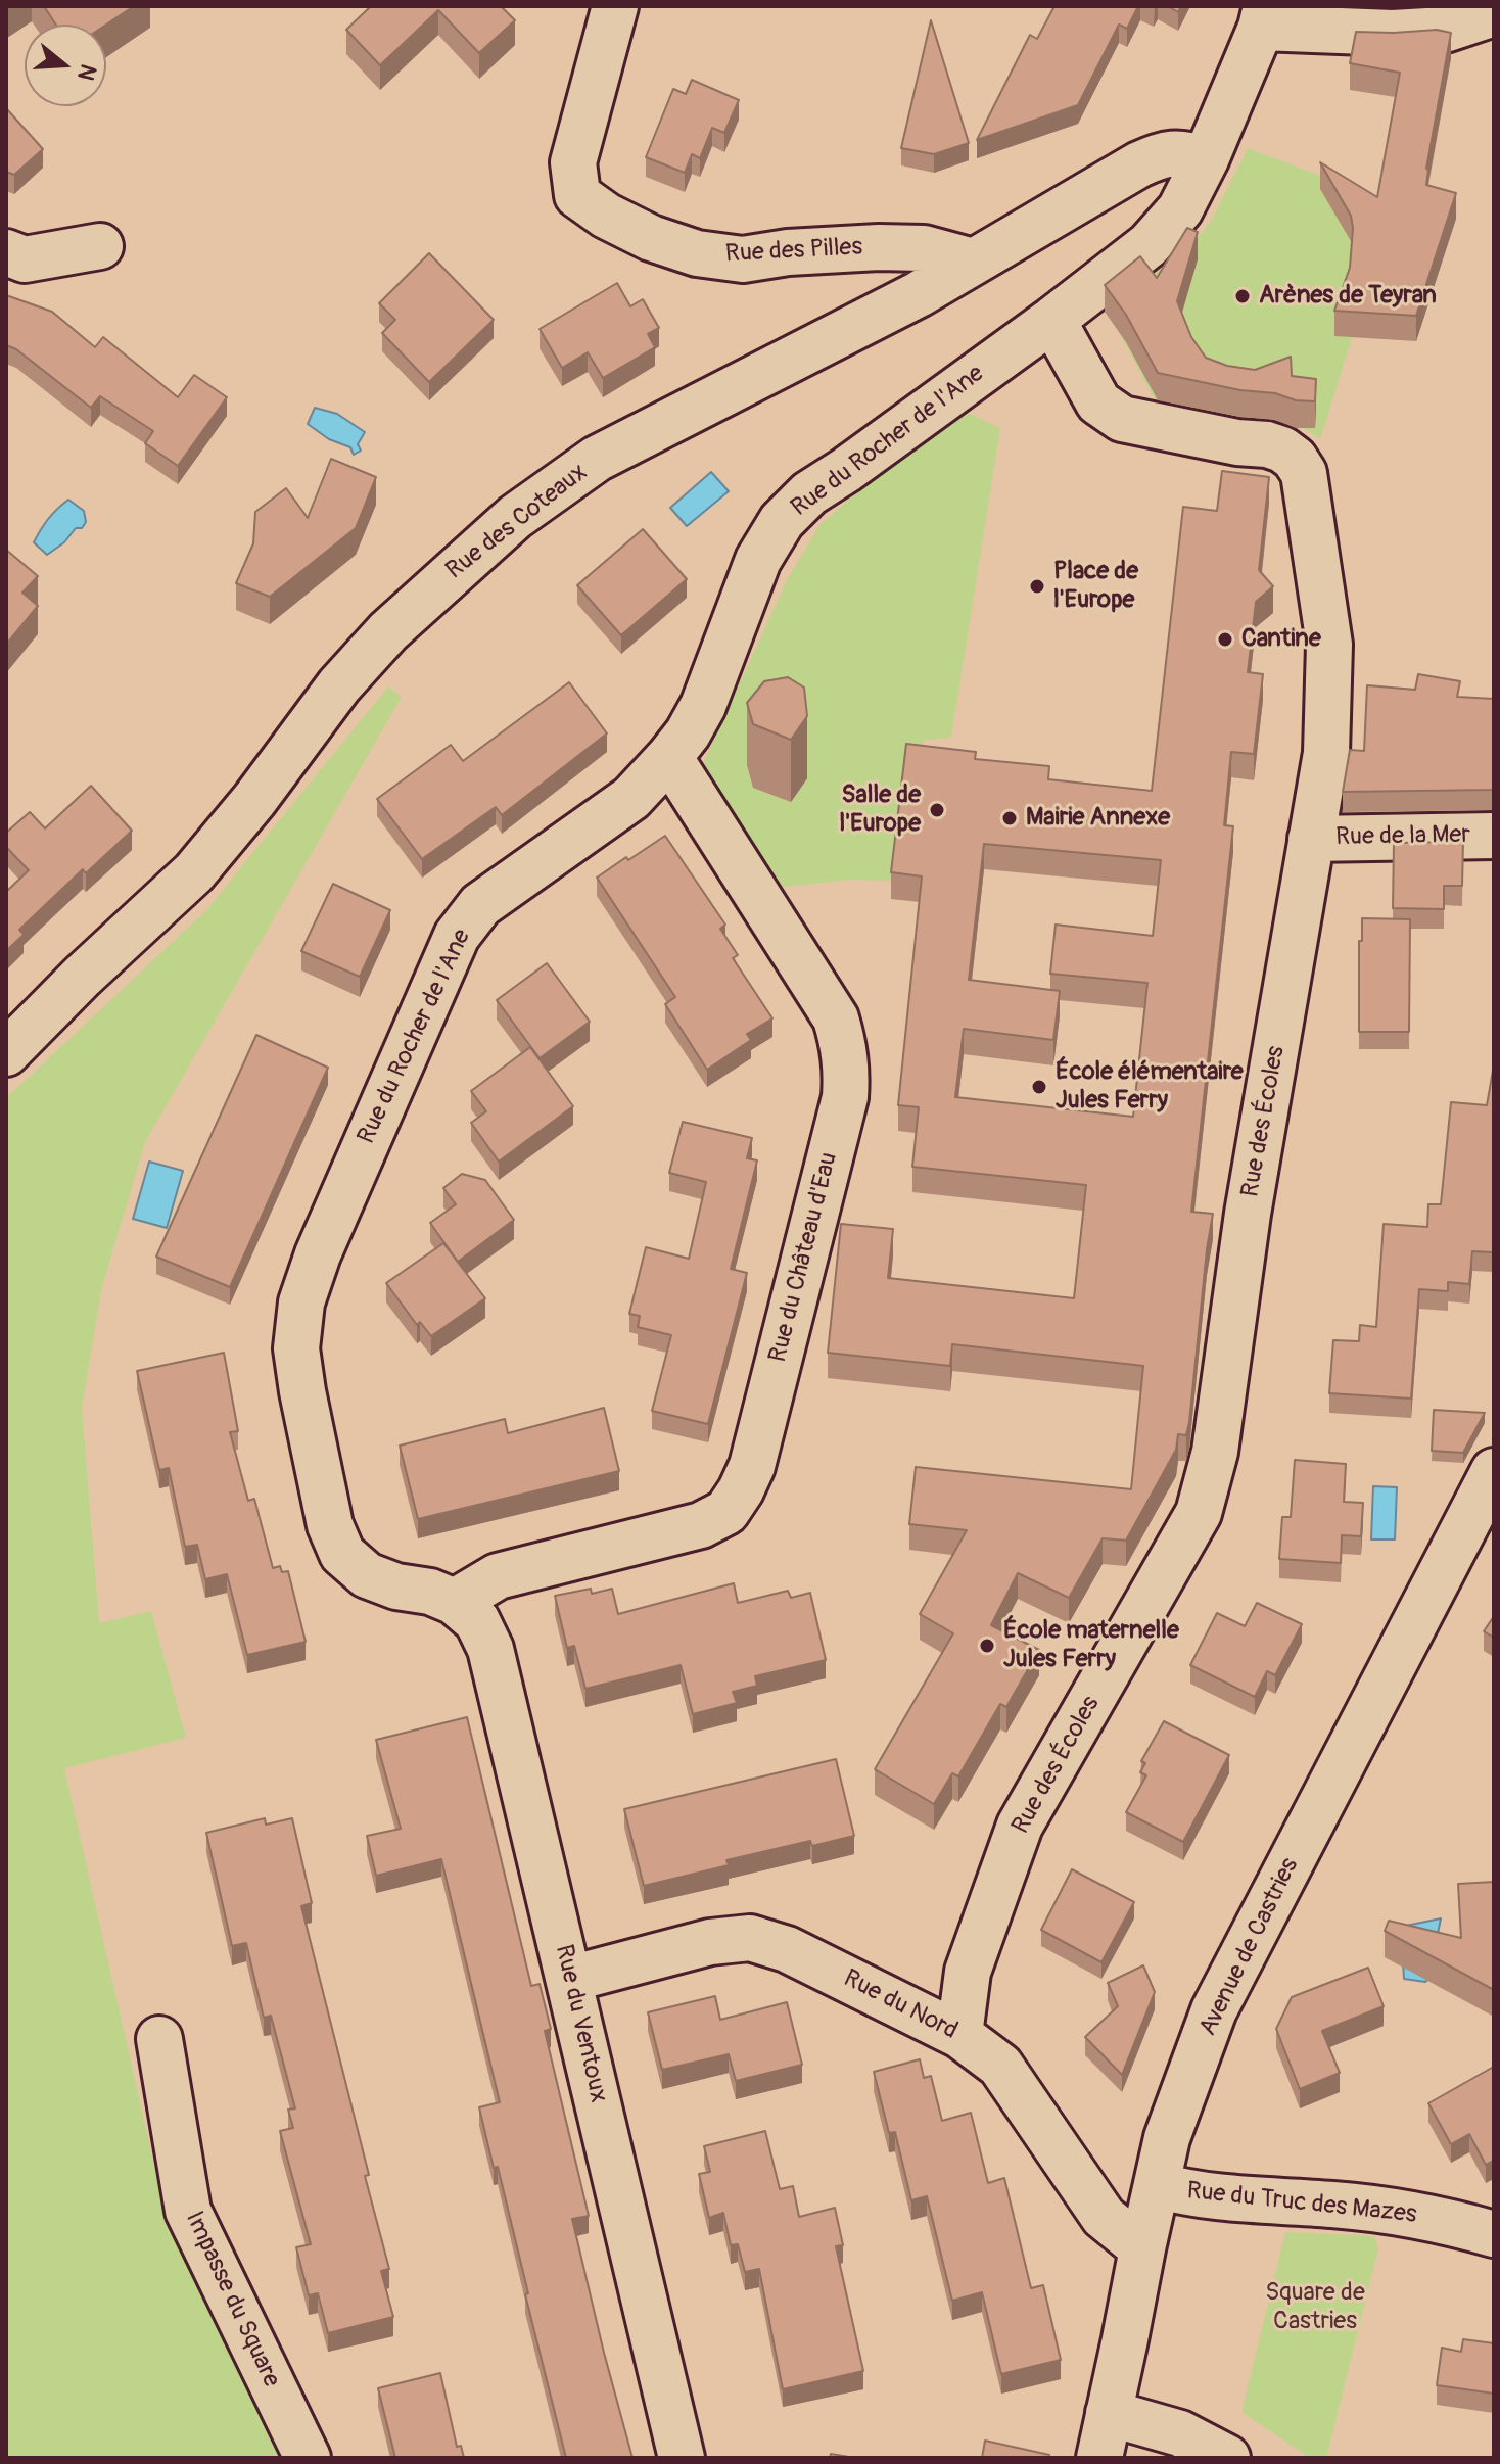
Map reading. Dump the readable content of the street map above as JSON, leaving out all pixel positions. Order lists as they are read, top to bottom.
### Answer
{
  "streets": {
    "street": [
      "Rue des Pilles",
      "Rue du Rocher de l'Ane",
      "Rue des Coteaux",
      "Rue de la Mer",
      "Rue des Écoles",
      "Rue du Château d'Eau",
      "Avenue de Castries",
      "Rue du Nord",
      "Rue du Ventoux",
      "Rue du Truc des Mazes",
      "Impasse du Square"
    ]
  },
  "crossings": [
    ["Rue des Pilles", "Rue des Coteaux"],
    ["Rue du Rocher de l'Ane", "Rue des Coteaux"],
    ["Rue du Rocher de l'Ane", "Rue des Écoles"],
    ["Rue du Rocher de l'Ane", "Rue du Château d'Eau"],
    ["Rue du Rocher de l'Ane", "Rue du Ventoux"],
    ["Rue de la Mer", "Rue des Écoles"],
    ["Rue des Écoles", "Rue du Nord"],
    ["Rue du Château d'Eau", "Rue du Ventoux"],
    ["Avenue de Castries", "Rue du Nord"],
    ["Avenue de Castries", "Rue du Truc des Mazes"],
    ["Rue du Nord", "Rue du Ventoux"]
  ],
  "parks": ["Square de Castries"],
  "places": [
    "Arènes de Teyran",
    "Place de l'Europe",
    "Cantine",
    "Salle de l'Europe",
    "Mairie Annexe",
    "École élémentaire Jules Ferry",
    "École maternelle Jules Ferry"
  ],
  "north": "right"
}
